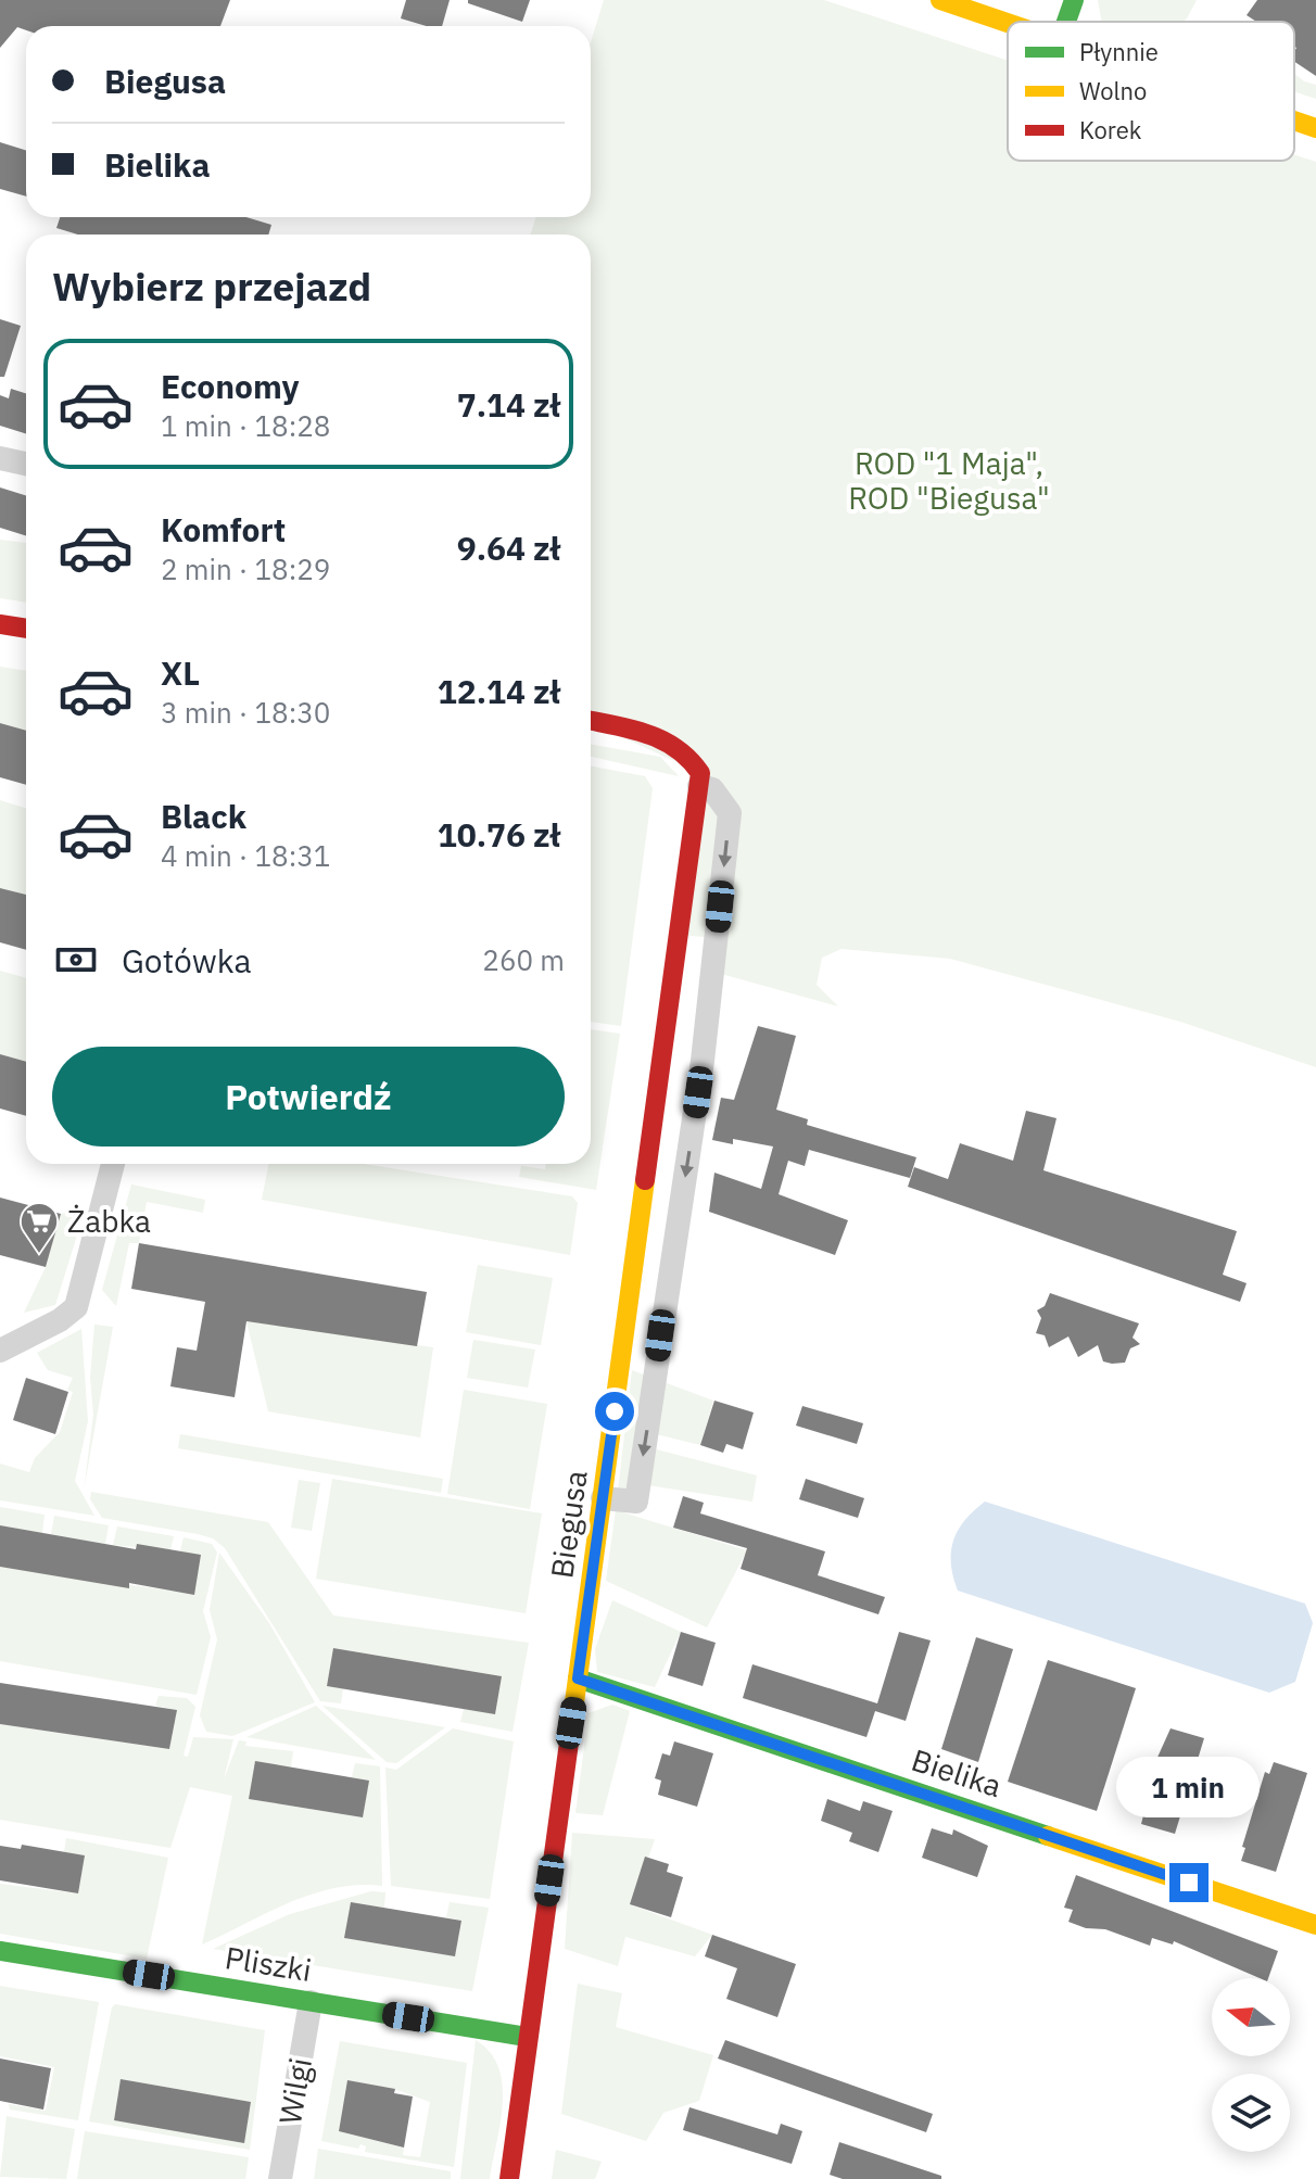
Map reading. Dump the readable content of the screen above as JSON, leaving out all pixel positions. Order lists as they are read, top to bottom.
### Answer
{
  "streets": {
    "street": [
      "Biegusa",
      "Bielika",
      "Pliszki",
      "Wilgi"
    ]
  },
  "crossings": [
    ["Biegusa", "Bielika"],
    ["Biegusa", "Pliszki"],
    ["Pliszki", "Wilgi"]
  ],
  "parks": ["ROD \"1 Maja\", ROD \"Biegusa\""],
  "places": {
    "supermarket": ["Żabka"]
  },
  "legend": ["Płynnie", "Wolno", "Korek"],
  "north": "left",
  "page": {
    "banner": ["Biegusa", "Bielika"],
    "heading": "Wybierz przejazd",
    "list": [
      {
        "name": "Economy",
        "note": "1 min · 18:28",
        "value": "7.14 zł"
      },
      {
        "name": "Komfort",
        "note": "2 min · 18:29",
        "value": "9.64 zł"
      },
      {
        "name": "XL",
        "note": "3 min · 18:30",
        "value": "12.14 zł"
      },
      {
        "name": "Black",
        "note": "4 min · 18:31",
        "value": "10.76 zł"
      }
    ],
    "pay": ["Gotówka", "260 m"],
    "buttons": "Potwierdź",
    "bubble": "1 min"
  }
}
